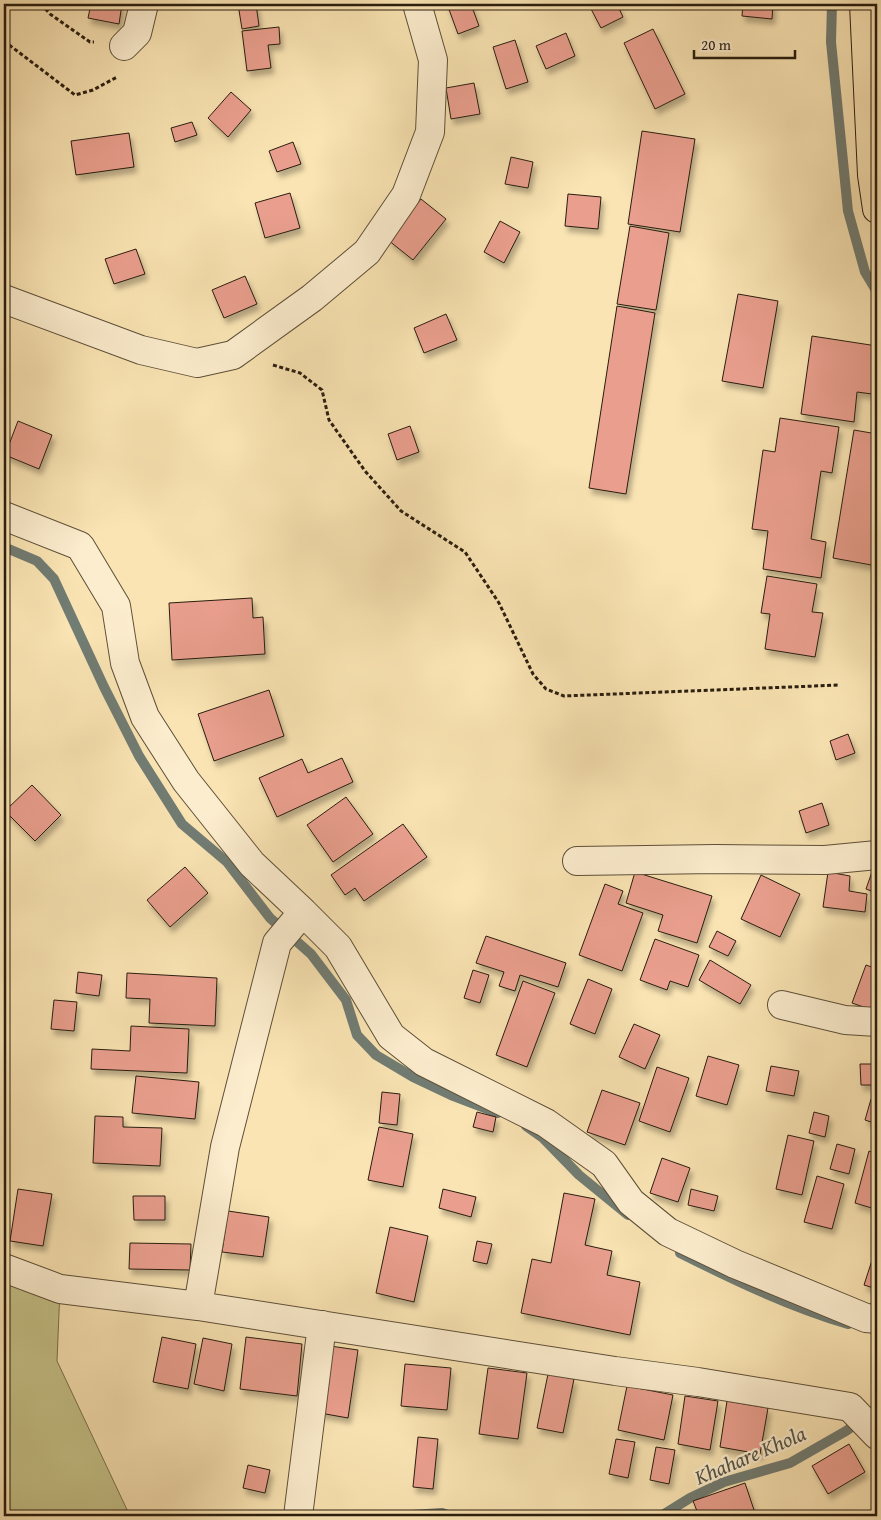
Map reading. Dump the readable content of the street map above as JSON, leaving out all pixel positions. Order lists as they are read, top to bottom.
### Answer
{
  "water": ["Khahare Khola"],
  "scale_bar": "20 m"
}
